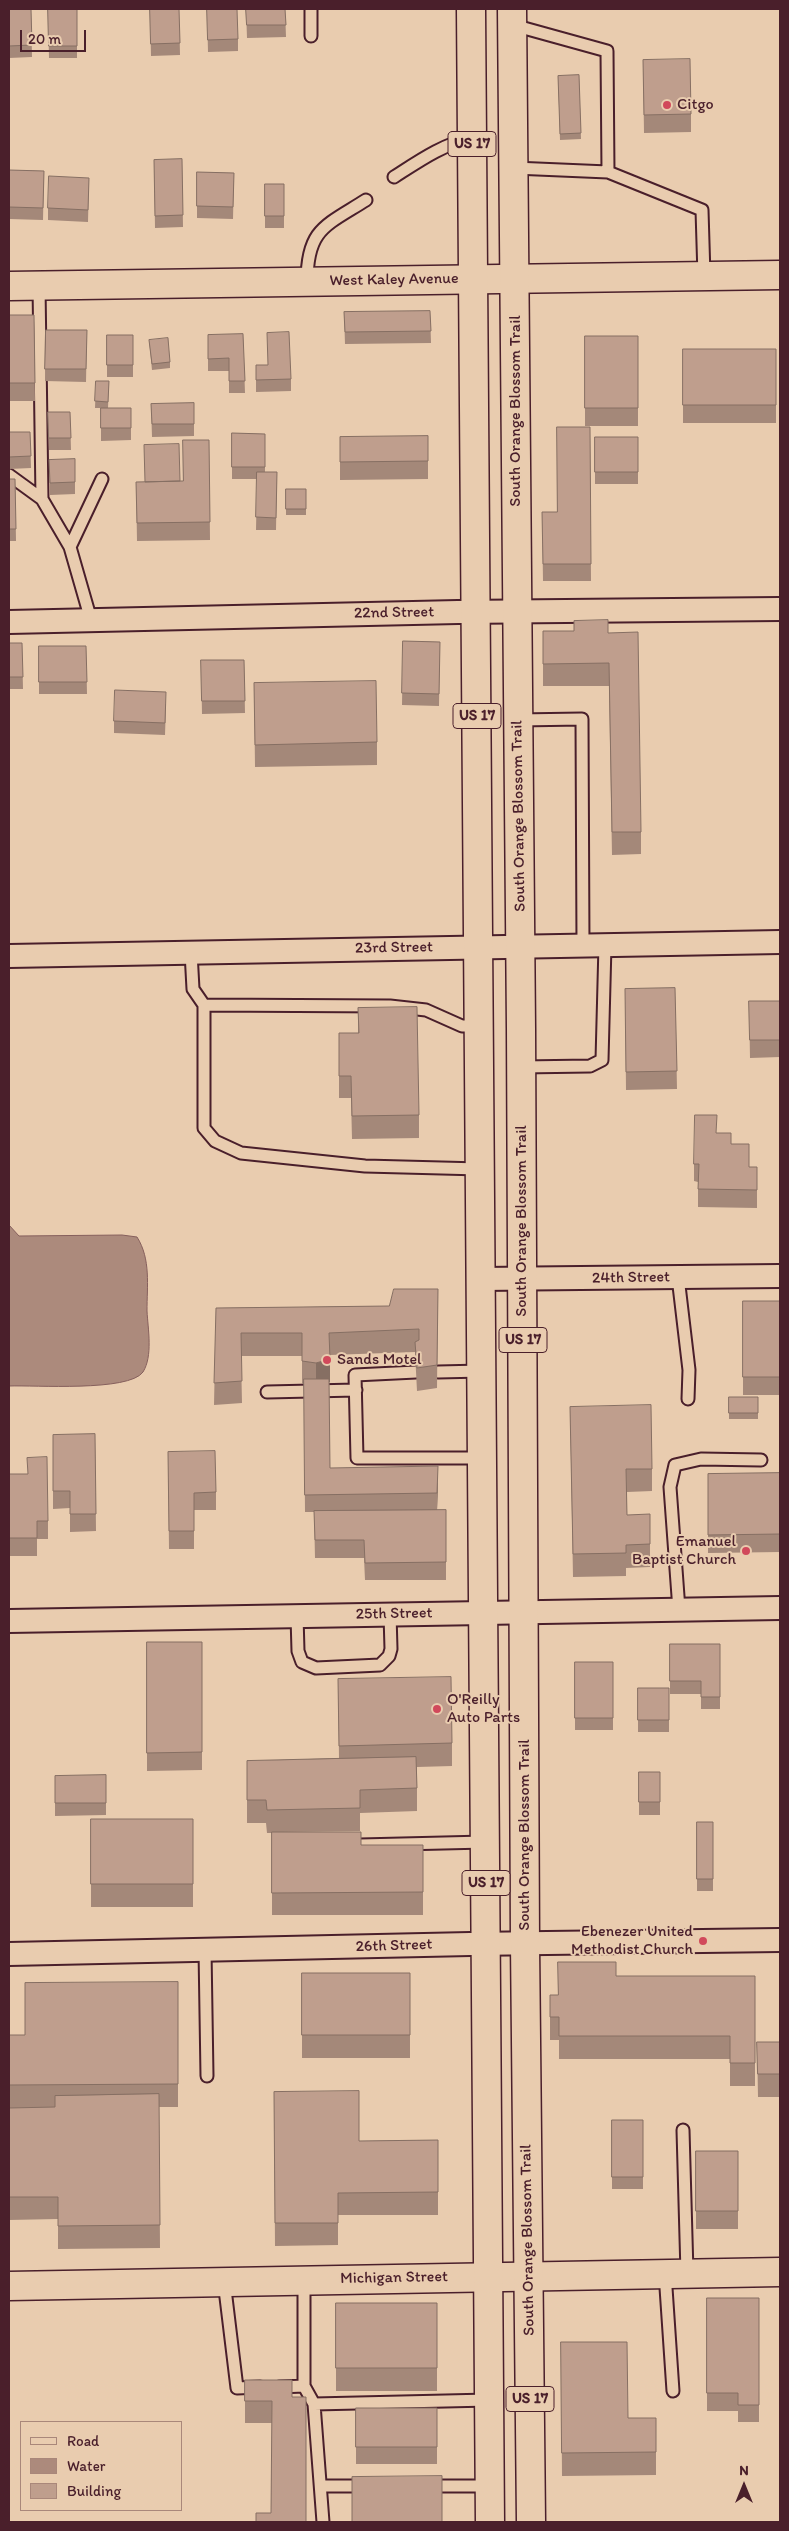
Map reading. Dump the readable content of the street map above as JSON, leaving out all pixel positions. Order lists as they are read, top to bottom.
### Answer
{
  "streets": {
    "main road": [
      "US 17",
      "West Kaley Avenue",
      "South Orange Blossom Trail",
      "Michigan Street"
    ],
    "street": [
      "22nd Street",
      "23rd Street",
      "24th Street",
      "25th Street",
      "26th Street"
    ]
  },
  "crossings": [
    ["US 17", "West Kaley Avenue"],
    ["US 17", "22nd Street"],
    ["US 17", "23rd Street"],
    ["US 17", "24th Street"],
    ["US 17", "25th Street"],
    ["US 17", "26th Street"],
    ["US 17", "Michigan Street"],
    ["West Kaley Avenue", "South Orange Blossom Trail"],
    ["South Orange Blossom Trail", "22nd Street"],
    ["South Orange Blossom Trail", "23rd Street"],
    ["South Orange Blossom Trail", "24th Street"],
    ["South Orange Blossom Trail", "25th Street"],
    ["South Orange Blossom Trail", "26th Street"],
    ["South Orange Blossom Trail", "Michigan Street"]
  ],
  "places": [
    "Citgo",
    "Sands Motel",
    "Emanuel Baptist Church",
    "O'Reilly Auto Parts",
    "Ebenezer United Methodist Church"
  ],
  "legend": ["Road", "Water", "Building"],
  "scale_bar": "20 m",
  "north": "top"
}
